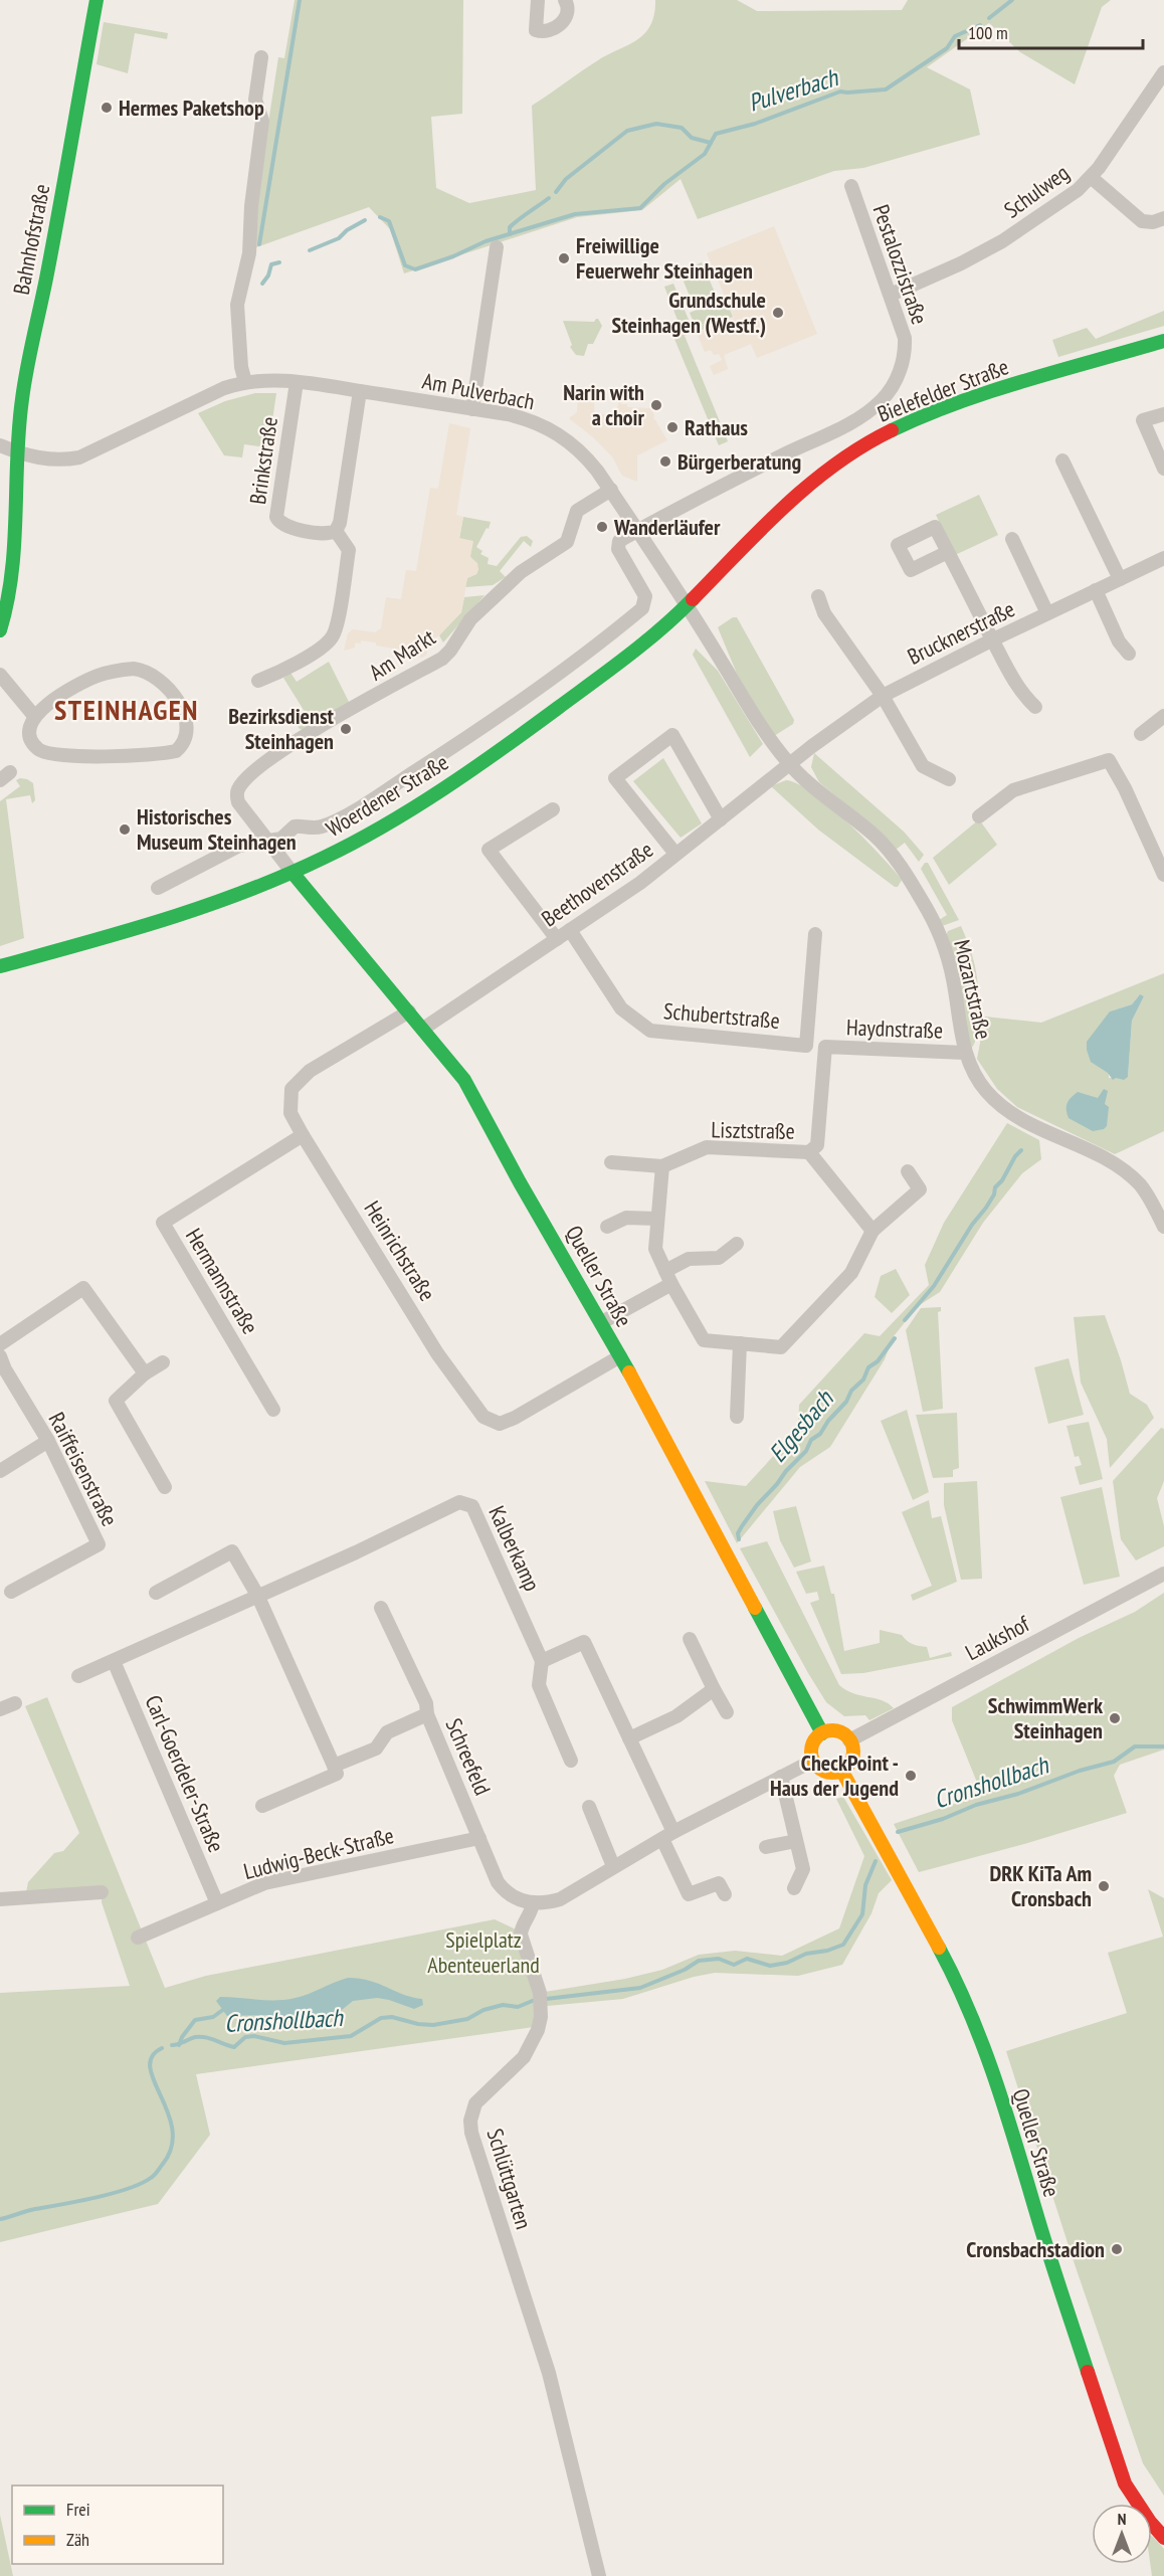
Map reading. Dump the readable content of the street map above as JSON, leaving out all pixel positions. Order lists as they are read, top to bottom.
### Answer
{
  "streets": {
    "main road": [
      "Bahnhofstraße",
      "Bielefelder Straße",
      "Woerdener Straße",
      "Queller Straße"
    ],
    "street": [
      "Schulweg",
      "Pestalozzistraße",
      "Am Pulverbach",
      "Brinkstraße",
      "Brucknerstraße",
      "Am Markt",
      "Beethovenstraße",
      "Mozartstraße",
      "Schubertstraße",
      "Haydnstraße",
      "Lisztstraße",
      "Heinrichstraße",
      "Hermannstraße",
      "Raiffeisenstraße",
      "Kalberkamp",
      "Laukshof",
      "Schreefeld",
      "Carl-Goerdeler-Straße",
      "Ludwig-Beck-Straße",
      "Schlüttgarten"
    ]
  },
  "crossings": [
    ["Schulweg", "Pestalozzistraße"],
    ["Bahnhofstraße", "Am Pulverbach"],
    ["Pestalozzistraße", "Am Pulverbach"],
    ["Bielefelder Straße", "Am Pulverbach"],
    ["Bielefelder Straße", "Woerdener Straße"],
    ["Bielefelder Straße", "Mozartstraße"],
    ["Am Pulverbach", "Brinkstraße"],
    ["Am Pulverbach", "Am Markt"],
    ["Am Pulverbach", "Woerdener Straße"],
    ["Am Pulverbach", "Mozartstraße"],
    ["Brucknerstraße", "Beethovenstraße"],
    ["Brucknerstraße", "Mozartstraße"],
    ["Am Markt", "Woerdener Straße"],
    ["Am Markt", "Queller Straße"],
    ["Woerdener Straße", "Mozartstraße"],
    ["Woerdener Straße", "Queller Straße"],
    ["Beethovenstraße", "Mozartstraße"],
    ["Beethovenstraße", "Schubertstraße"],
    ["Beethovenstraße", "Queller Straße"],
    ["Mozartstraße", "Haydnstraße"],
    ["Haydnstraße", "Lisztstraße"],
    ["Heinrichstraße", "Queller Straße"],
    ["Heinrichstraße", "Hermannstraße"],
    ["Queller Straße", "Laukshof"],
    ["Kalberkamp", "Carl-Goerdeler-Straße"],
    ["Schreefeld", "Ludwig-Beck-Straße"],
    ["Schreefeld", "Schlüttgarten"],
    ["Carl-Goerdeler-Straße", "Ludwig-Beck-Straße"]
  ],
  "districts": ["STEINHAGEN"],
  "water": ["Pulverbach", "Elgesbach", "Cronshollbach"],
  "parks": ["Spielplatz Abenteuerland"],
  "places": [
    "Hermes Paketshop",
    "Freiwillige Feuerwehr Steinhagen",
    "Grundschule Steinhagen (Westf.)",
    "Narin with a choir",
    "Rathaus",
    "Bürgerberatung",
    "Wanderläufer",
    "Bezirksdienst Steinhagen",
    "Historisches Museum Steinhagen",
    "SchwimmWerk Steinhagen",
    "CheckPoint - Haus der Jugend",
    "DRK KiTa Am Cronsbach",
    "Cronsbachstadion"
  ],
  "legend": ["Frei", "Zäh"],
  "scale_bar": "100 m",
  "north": "top"
}
